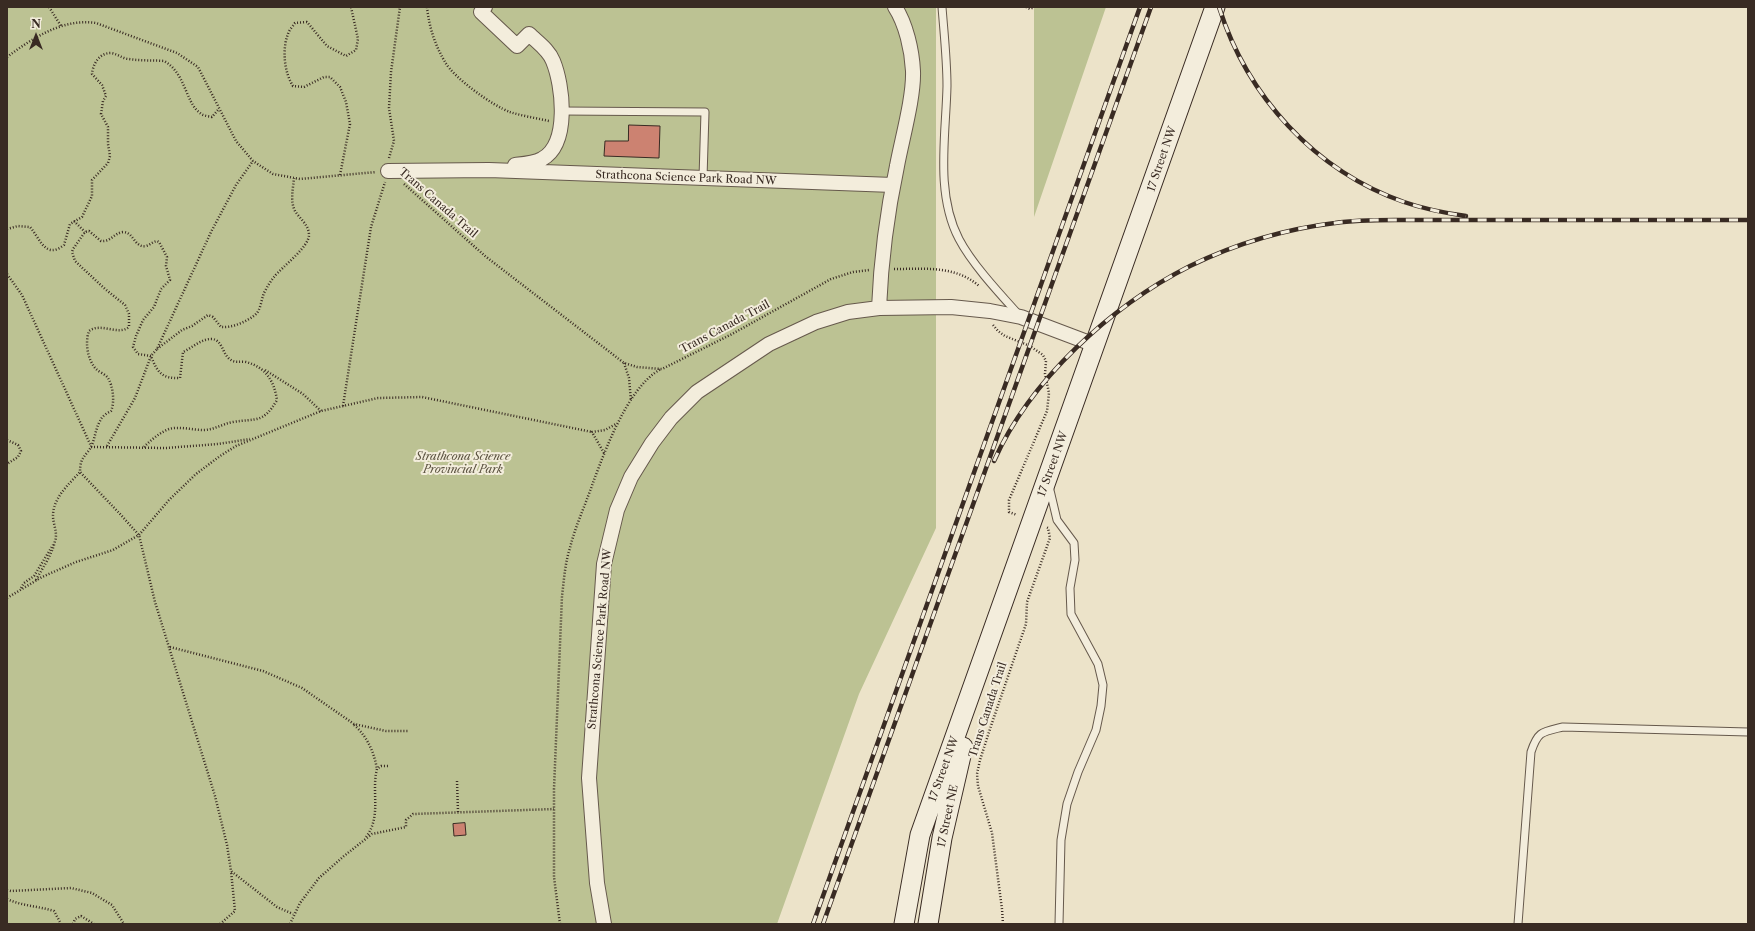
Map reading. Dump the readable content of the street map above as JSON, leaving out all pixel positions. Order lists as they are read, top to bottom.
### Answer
{
  "streets": {
    "main road": ["17 Street NW", "17 Street NE"],
    "street": ["Strathcona Science Park Road NW"],
    "path": ["Trans Canada Trail"]
  },
  "crossings": [
    ["17 Street NW", "Strathcona Science Park Road NW"],
    ["17 Street NW", "17 Street NE"],
    ["Strathcona Science Park Road NW", "Trans Canada Trail"]
  ],
  "parks": ["Strathcona Science Provincial Park"],
  "north": "top"
}
